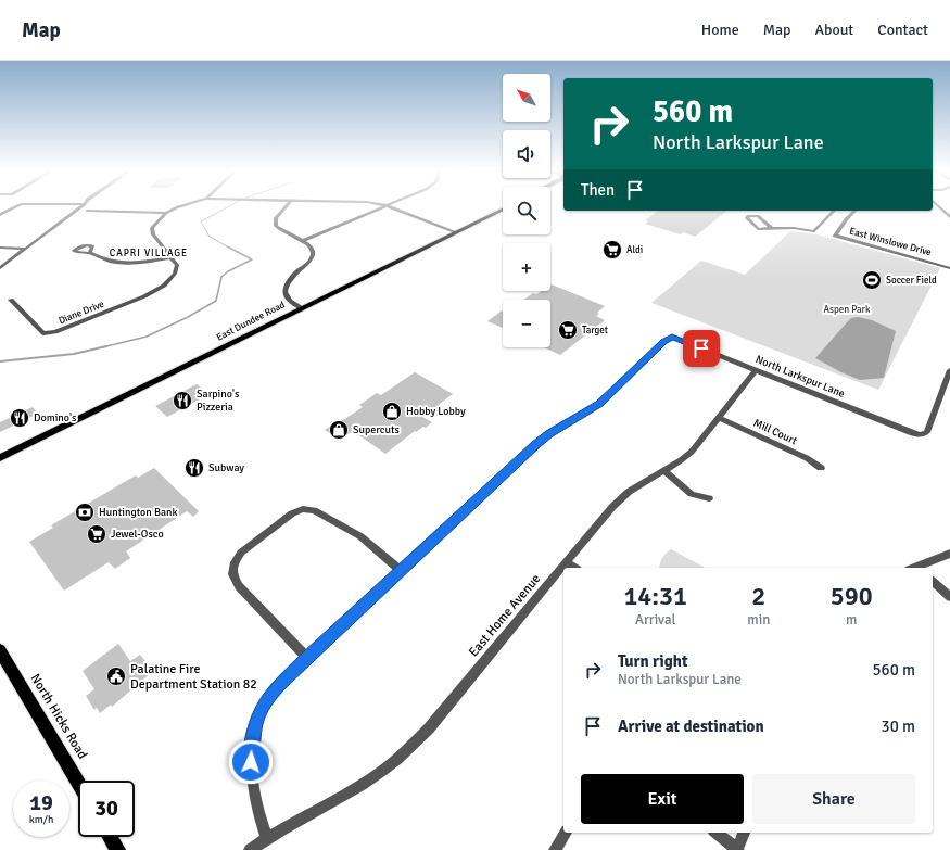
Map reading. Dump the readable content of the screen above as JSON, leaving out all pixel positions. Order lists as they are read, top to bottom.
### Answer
{
  "streets": {
    "main road": ["East Dundee Road", "North Hicks Road"],
    "street": [
      "East Winslowe Drive",
      "Diane Drive",
      "North Larkspur Lane",
      "Mill Court",
      "East Home Avenue"
    ]
  },
  "crossings": [
    ["North Larkspur Lane", "East Home Avenue"],
    ["Mill Court", "East Home Avenue"]
  ],
  "districts": ["CAPRI VILLAGE"],
  "parks": ["Aspen Park"],
  "places": {
    "supermarket": ["Aldi", "Target", "Jewel-Osco"],
    "sports": ["Soccer Field"],
    "restaurant": ["Sarpino's Pizzeria", "Domino's", "Subway"],
    "shop": ["Hobby Lobby", "Supercuts"],
    "bank": ["Huntington Bank"],
    "public building": ["Palatine Fire Department Station 82"]
  },
  "north": "top left",
  "page": {
    "header": "Map",
    "nav": [
      "Home",
      "Map",
      "About",
      "Contact"
    ],
    "map_buttons": ["+", "−"],
    "turn": ["560 m", "North Larkspur Lane"],
    "then": "Then",
    "eta": [
      "14:31",
      "Arrival",
      "2",
      "min",
      "590",
      "m"
    ],
    "list": [
      {
        "name": "Turn right",
        "note": "North Larkspur Lane",
        "value": "560 m"
      },
      {
        "name": "Arrive at destination",
        "value": "30 m"
      }
    ],
    "buttons": ["Exit", "Share"],
    "speed": "19 km/h",
    "limit": "30"
  }
}
